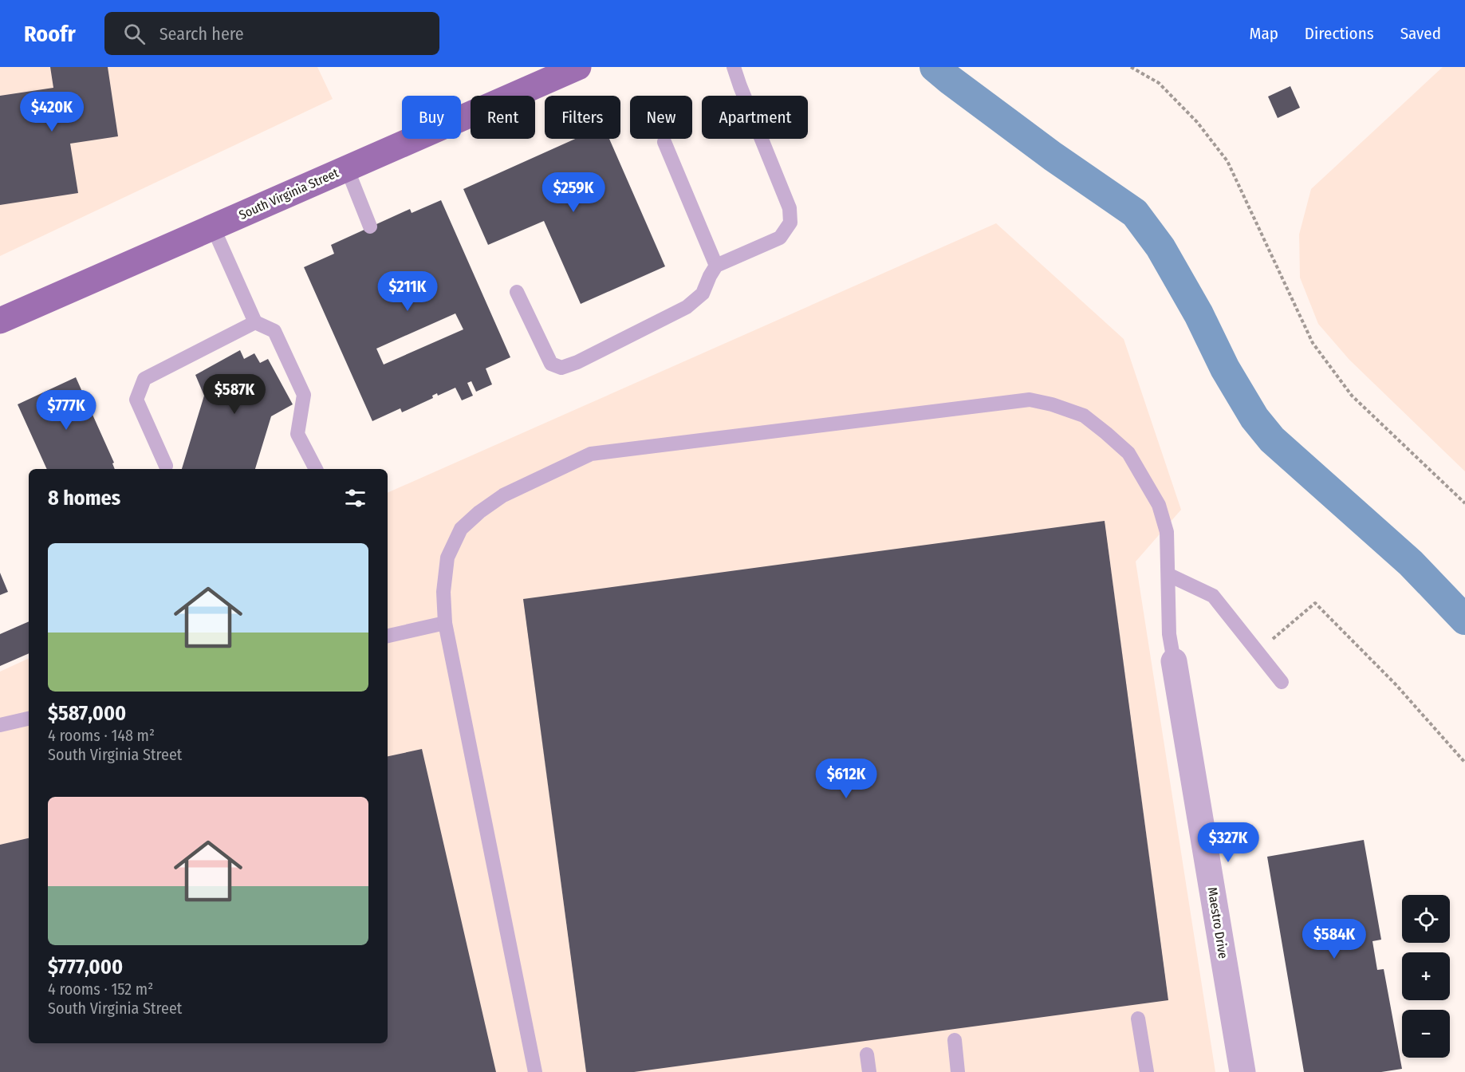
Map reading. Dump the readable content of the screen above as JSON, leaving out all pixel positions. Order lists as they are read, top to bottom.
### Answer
{
  "streets": {
    "main road": ["South Virginia Street"],
    "street": ["Maestro Drive"]
  },
  "page": {
    "header": "Roofr",
    "search": "Search here",
    "nav": ["Map", "Directions", "Saved"],
    "price": [
      "$420K",
      "$259K",
      "$211K",
      "$587K",
      "$777K",
      "$612K",
      "$327K",
      "$584K"
    ],
    "chip": [
      "Buy",
      "Rent",
      "Filters",
      "New",
      "Apartment"
    ],
    "heading": "8 homes",
    "list": [
      {
        "name": "$587,000",
        "note": "4 rooms · 148 m² · South Virginia Street"
      },
      {
        "name": "$777,000",
        "note": "4 rooms · 152 m² · South Virginia Street"
      }
    ],
    "map_buttons": ["+", "−"]
  }
}
